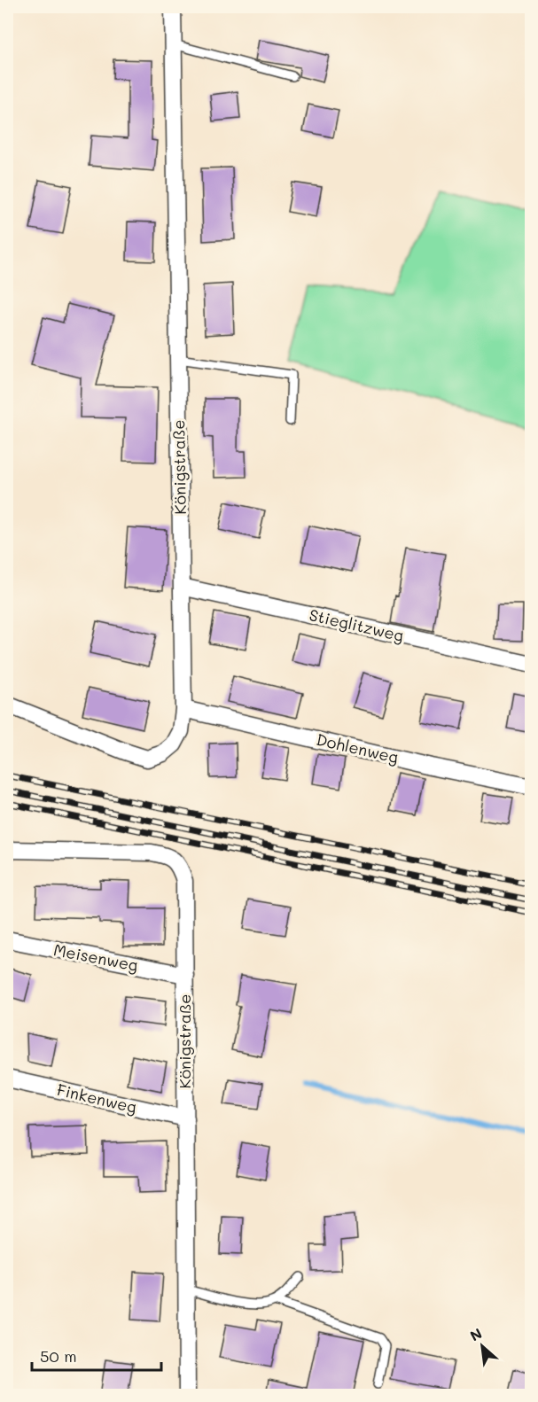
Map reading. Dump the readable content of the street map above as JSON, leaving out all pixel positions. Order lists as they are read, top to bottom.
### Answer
{
  "streets": {
    "street": [
      "Königstraße",
      "Stieglitzweg",
      "Dohlenweg",
      "Meisenweg",
      "Finkenweg"
    ]
  },
  "crossings": [
    ["Königstraße", "Stieglitzweg"],
    ["Königstraße", "Dohlenweg"],
    ["Königstraße", "Meisenweg"],
    ["Königstraße", "Finkenweg"]
  ],
  "scale_bar": "50 m",
  "north": "top left"
}
